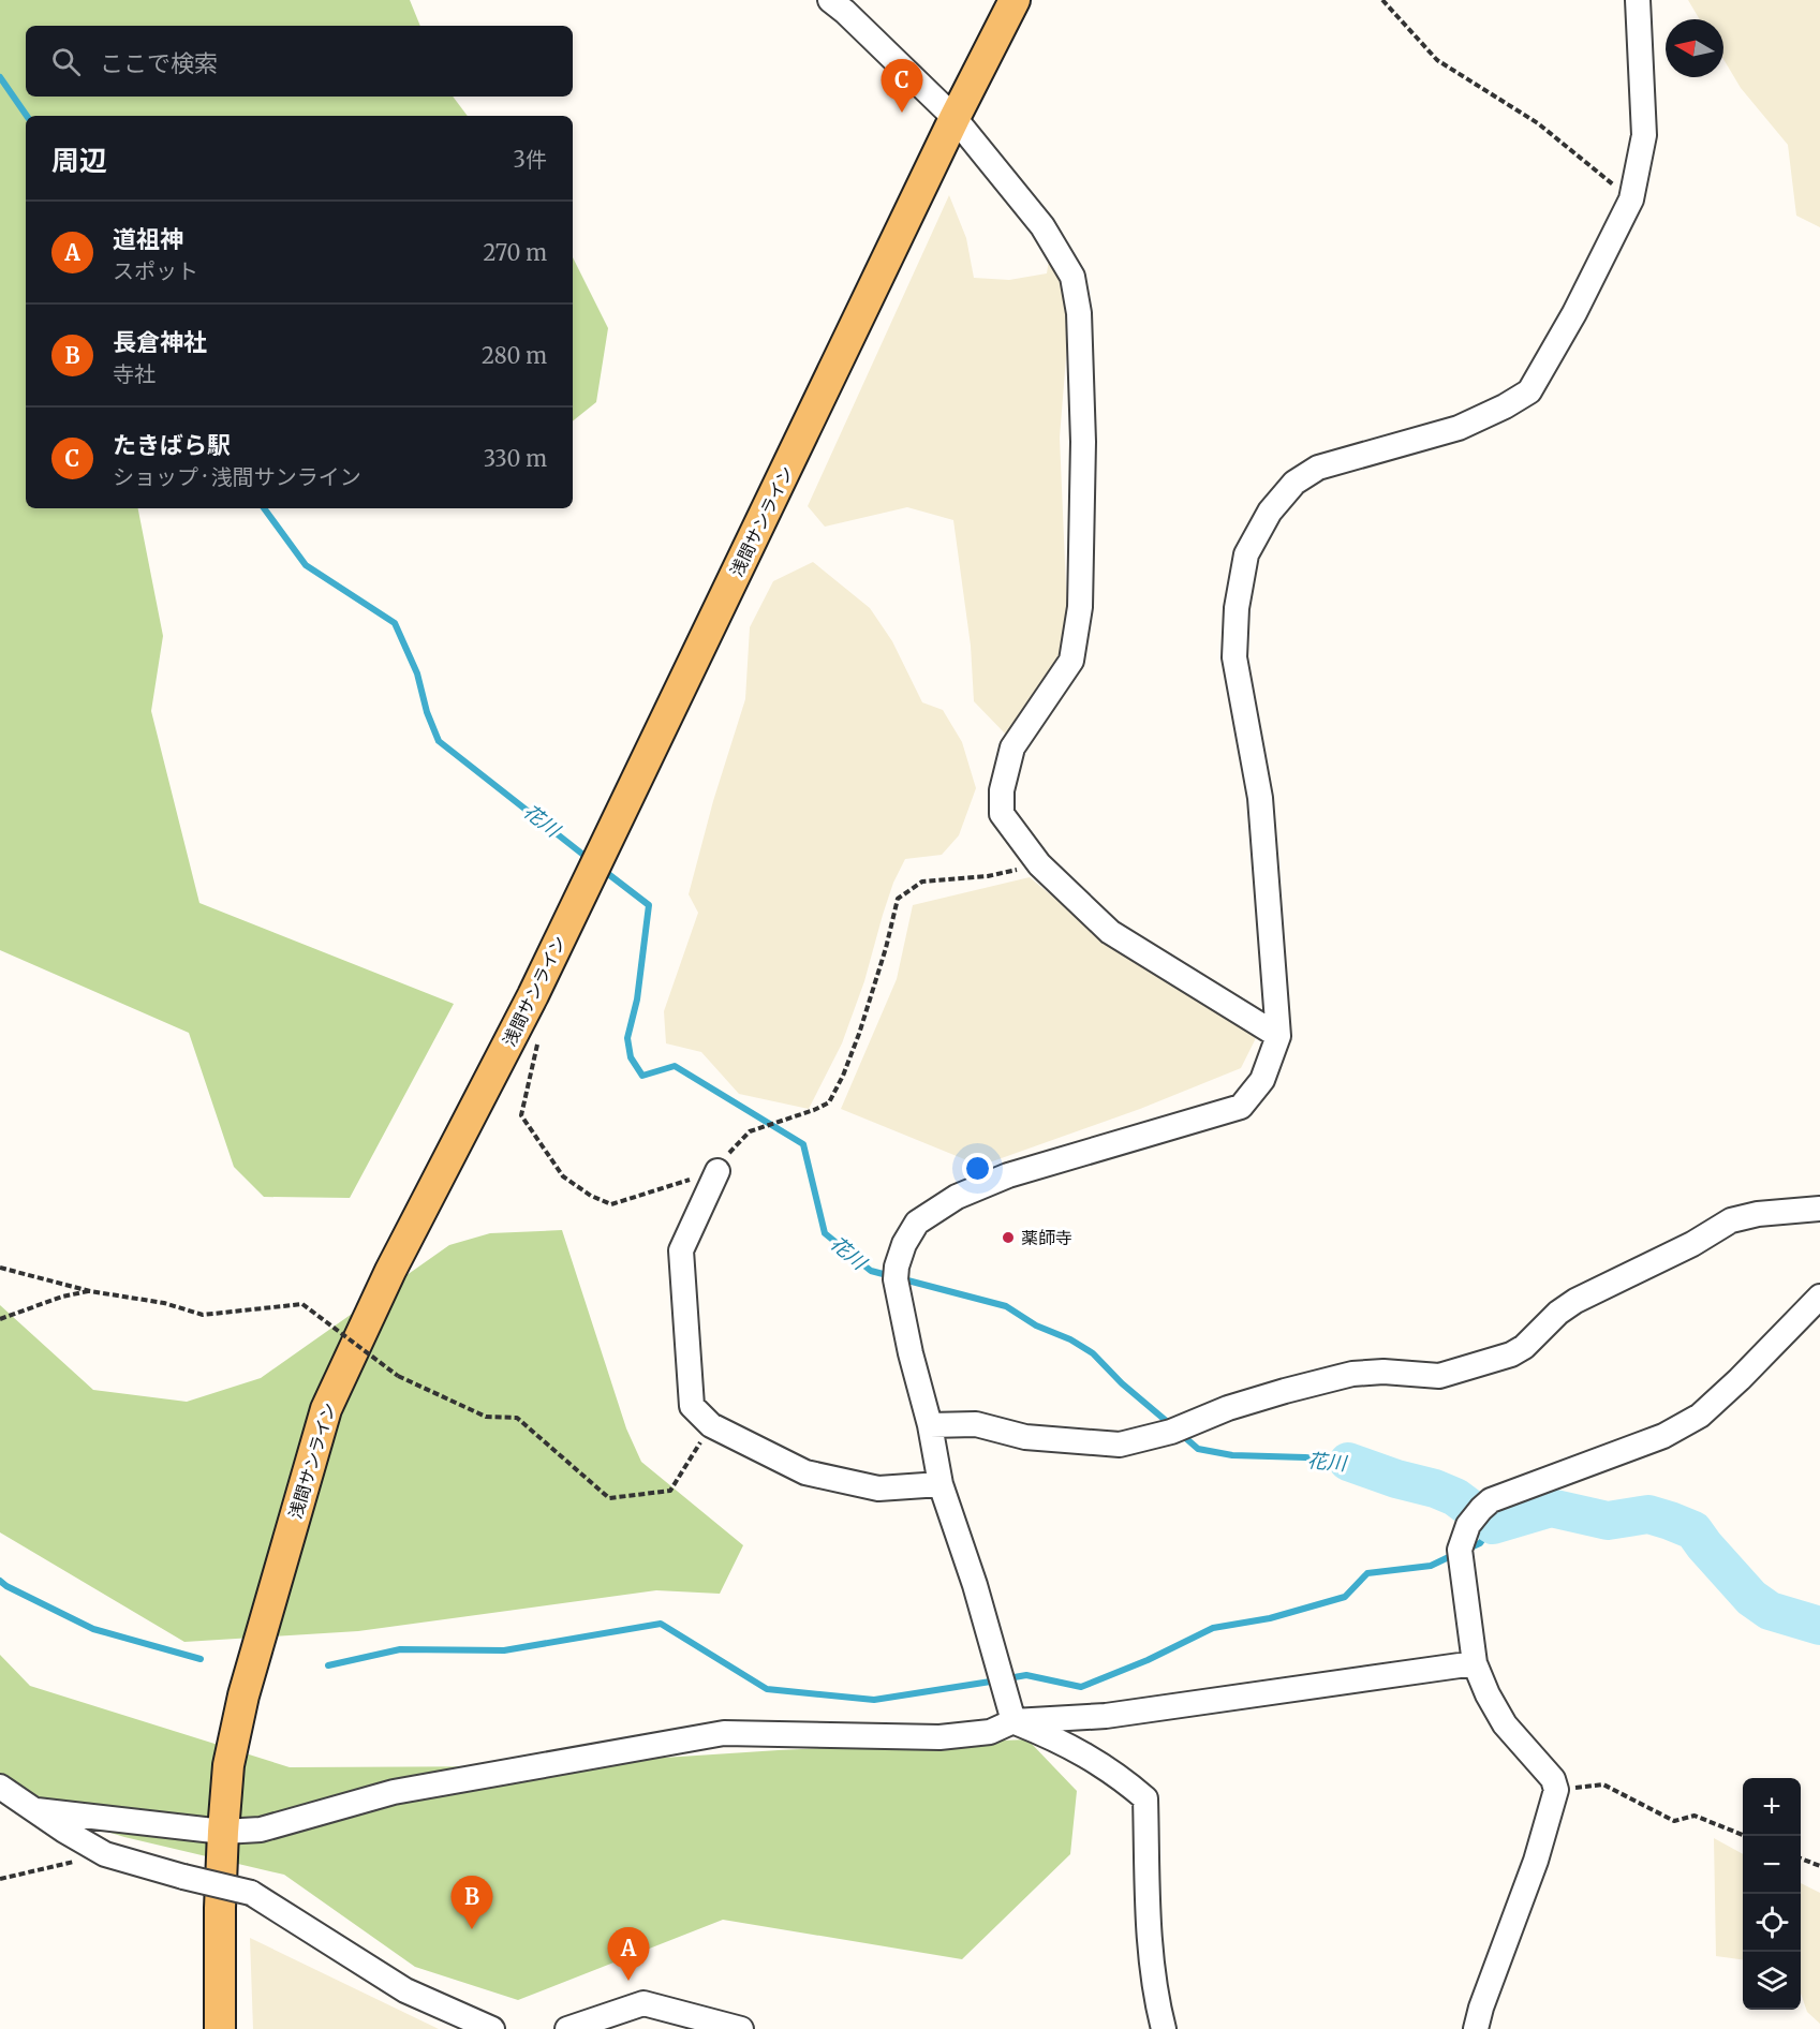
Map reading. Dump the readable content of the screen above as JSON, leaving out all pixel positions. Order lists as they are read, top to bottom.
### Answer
{
  "streets": {
    "main road": ["浅間サンライン"]
  },
  "water": ["花川"],
  "places": ["薬師寺"],
  "north": "left",
  "page": {
    "search": "ここで検索",
    "pins": ["C", "B", "A"],
    "heading": ["周辺", "3件"],
    "list": [
      {
        "mark": "A",
        "name": "道祖神",
        "note": "スポット",
        "value": "270 m"
      },
      {
        "mark": "B",
        "name": "長倉神社",
        "note": "寺社",
        "value": "280 m"
      },
      {
        "mark": "C",
        "name": "たきばら駅",
        "note": "ショップ · 浅間サンライン",
        "value": "330 m"
      }
    ],
    "map_buttons": ["+", "−"]
  }
}
